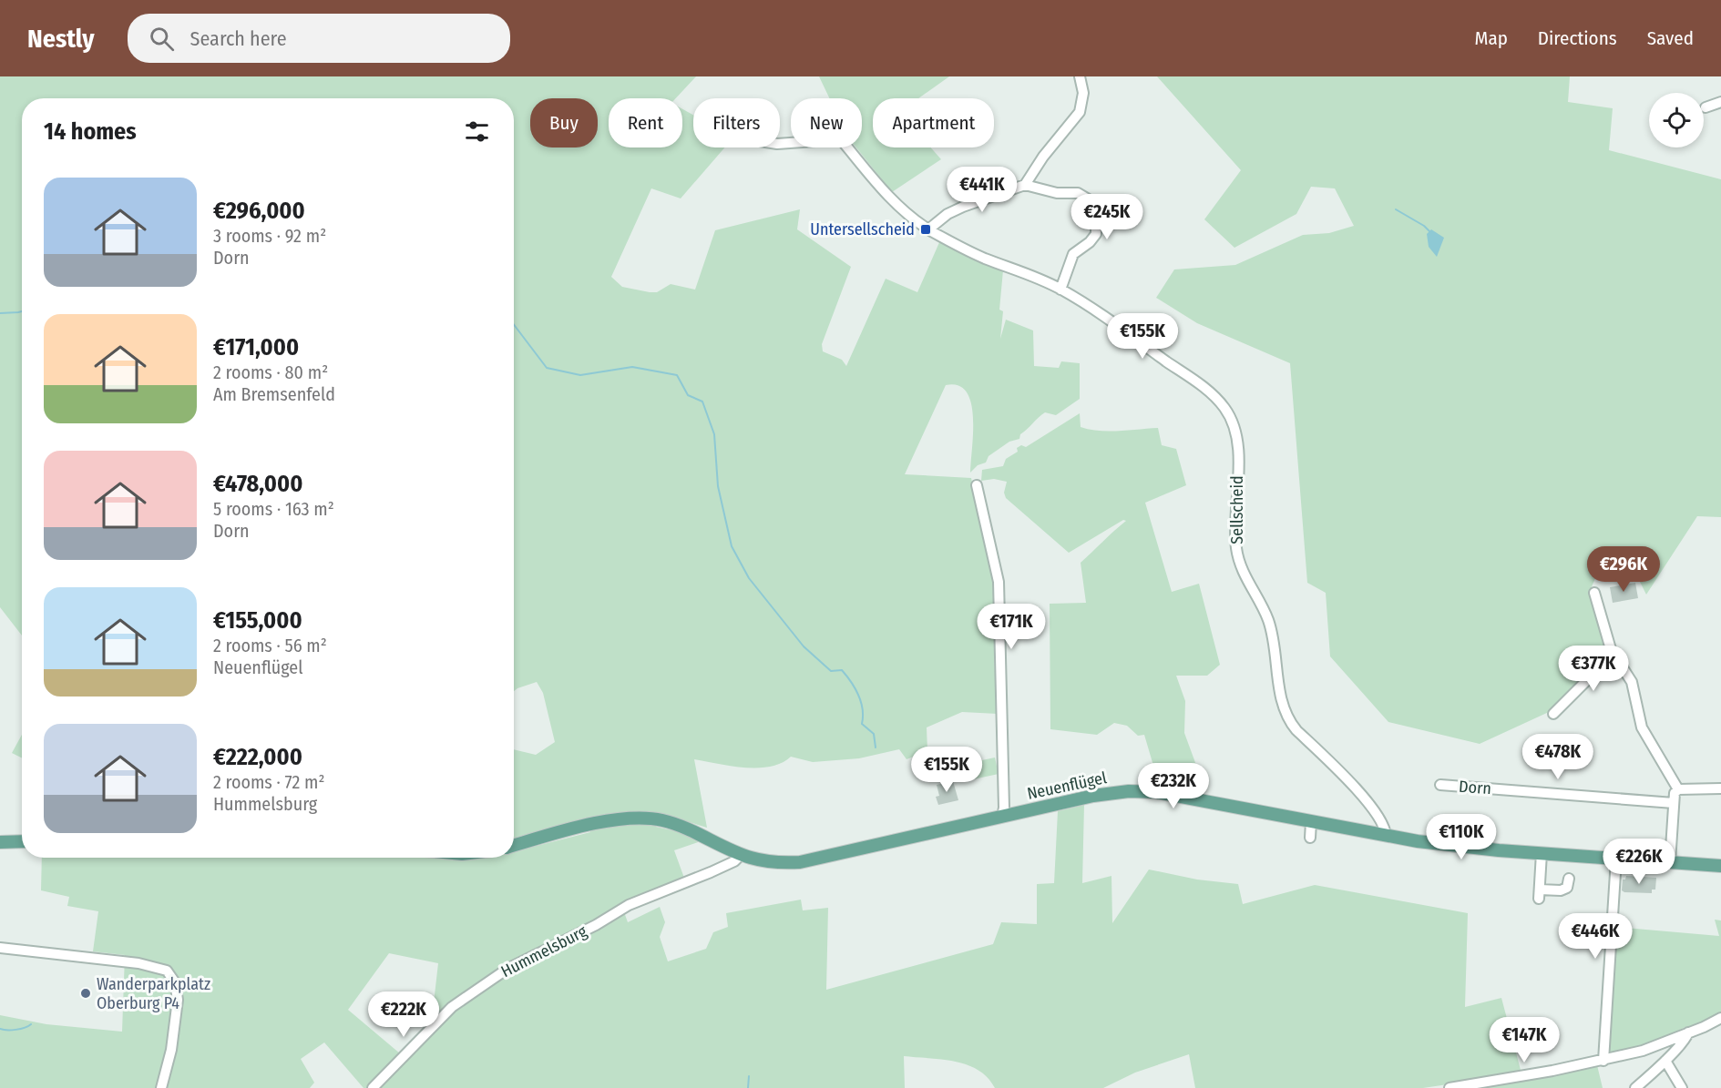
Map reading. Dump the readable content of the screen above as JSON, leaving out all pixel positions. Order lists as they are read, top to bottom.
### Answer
{
  "streets": {
    "main road": ["Neuenflügel"],
    "street": ["Sellscheid", "Dorn", "Hummelsburg"]
  },
  "crossings": [
    ["Sellscheid", "Neuenflügel"],
    ["Neuenflügel", "Hummelsburg"]
  ],
  "places": {
    "transit": ["Untersellscheid"],
    "other": ["Wanderparkplatz Oberburg P4"]
  },
  "page": {
    "header": "Nestly",
    "search": "Search here",
    "nav": ["Map", "Directions", "Saved"],
    "chip": [
      "Buy",
      "Rent",
      "Filters",
      "New",
      "Apartment"
    ],
    "heading": "14 homes",
    "list": [
      {
        "name": "€296,000",
        "note": "3 rooms · 92 m² · Dorn"
      },
      {
        "name": "€171,000",
        "note": "2 rooms · 80 m² · Am Bremsenfeld"
      },
      {
        "name": "€478,000",
        "note": "5 rooms · 163 m² · Dorn"
      },
      {
        "name": "€155,000",
        "note": "2 rooms · 56 m² · Neuenflügel"
      },
      {
        "name": "€222,000",
        "note": "2 rooms · 72 m² · Hummelsburg"
      }
    ],
    "price": [
      "€441K",
      "€245K",
      "€155K",
      "€296K",
      "€171K",
      "€377K",
      "€478K",
      "€155K",
      "€232K",
      "€110K",
      "€226K",
      "€446K",
      "€222K",
      "€147K"
    ]
  }
}
